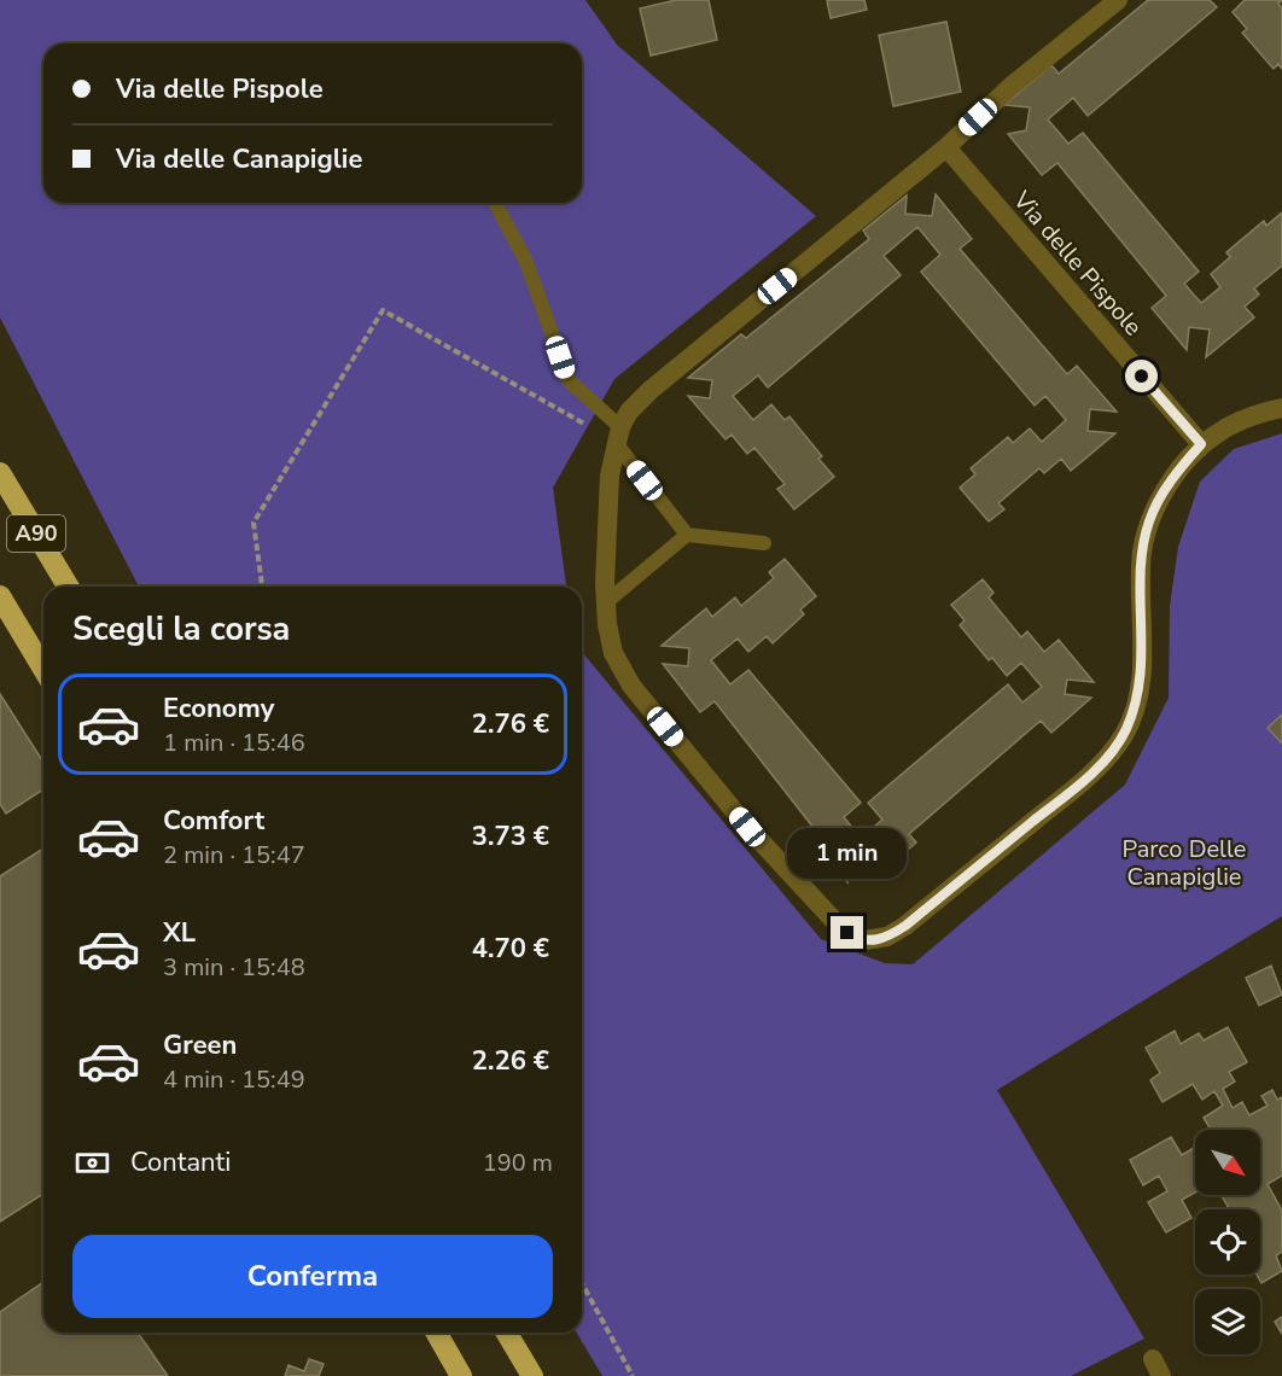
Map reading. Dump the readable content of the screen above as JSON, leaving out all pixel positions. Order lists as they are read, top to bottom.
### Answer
{
  "streets": {
    "highway": ["A90"],
    "street": ["Via delle Pispole"]
  },
  "parks": ["Parco Delle Canapiglie"],
  "north": "bottom right",
  "page": {
    "banner": ["Via delle Pispole", "Via delle Canapiglie"],
    "heading": "Scegli la corsa",
    "list": [
      {
        "name": "Economy",
        "note": "1 min · 15:46",
        "value": "2.76 €"
      },
      {
        "name": "Comfort",
        "note": "2 min · 15:47",
        "value": "3.73 €"
      },
      {
        "name": "XL",
        "note": "3 min · 15:48",
        "value": "4.70 €"
      },
      {
        "name": "Green",
        "note": "4 min · 15:49",
        "value": "2.26 €"
      }
    ],
    "bubble": "1 min",
    "pay": ["Contanti", "190 m"],
    "buttons": "Conferma"
  }
}
